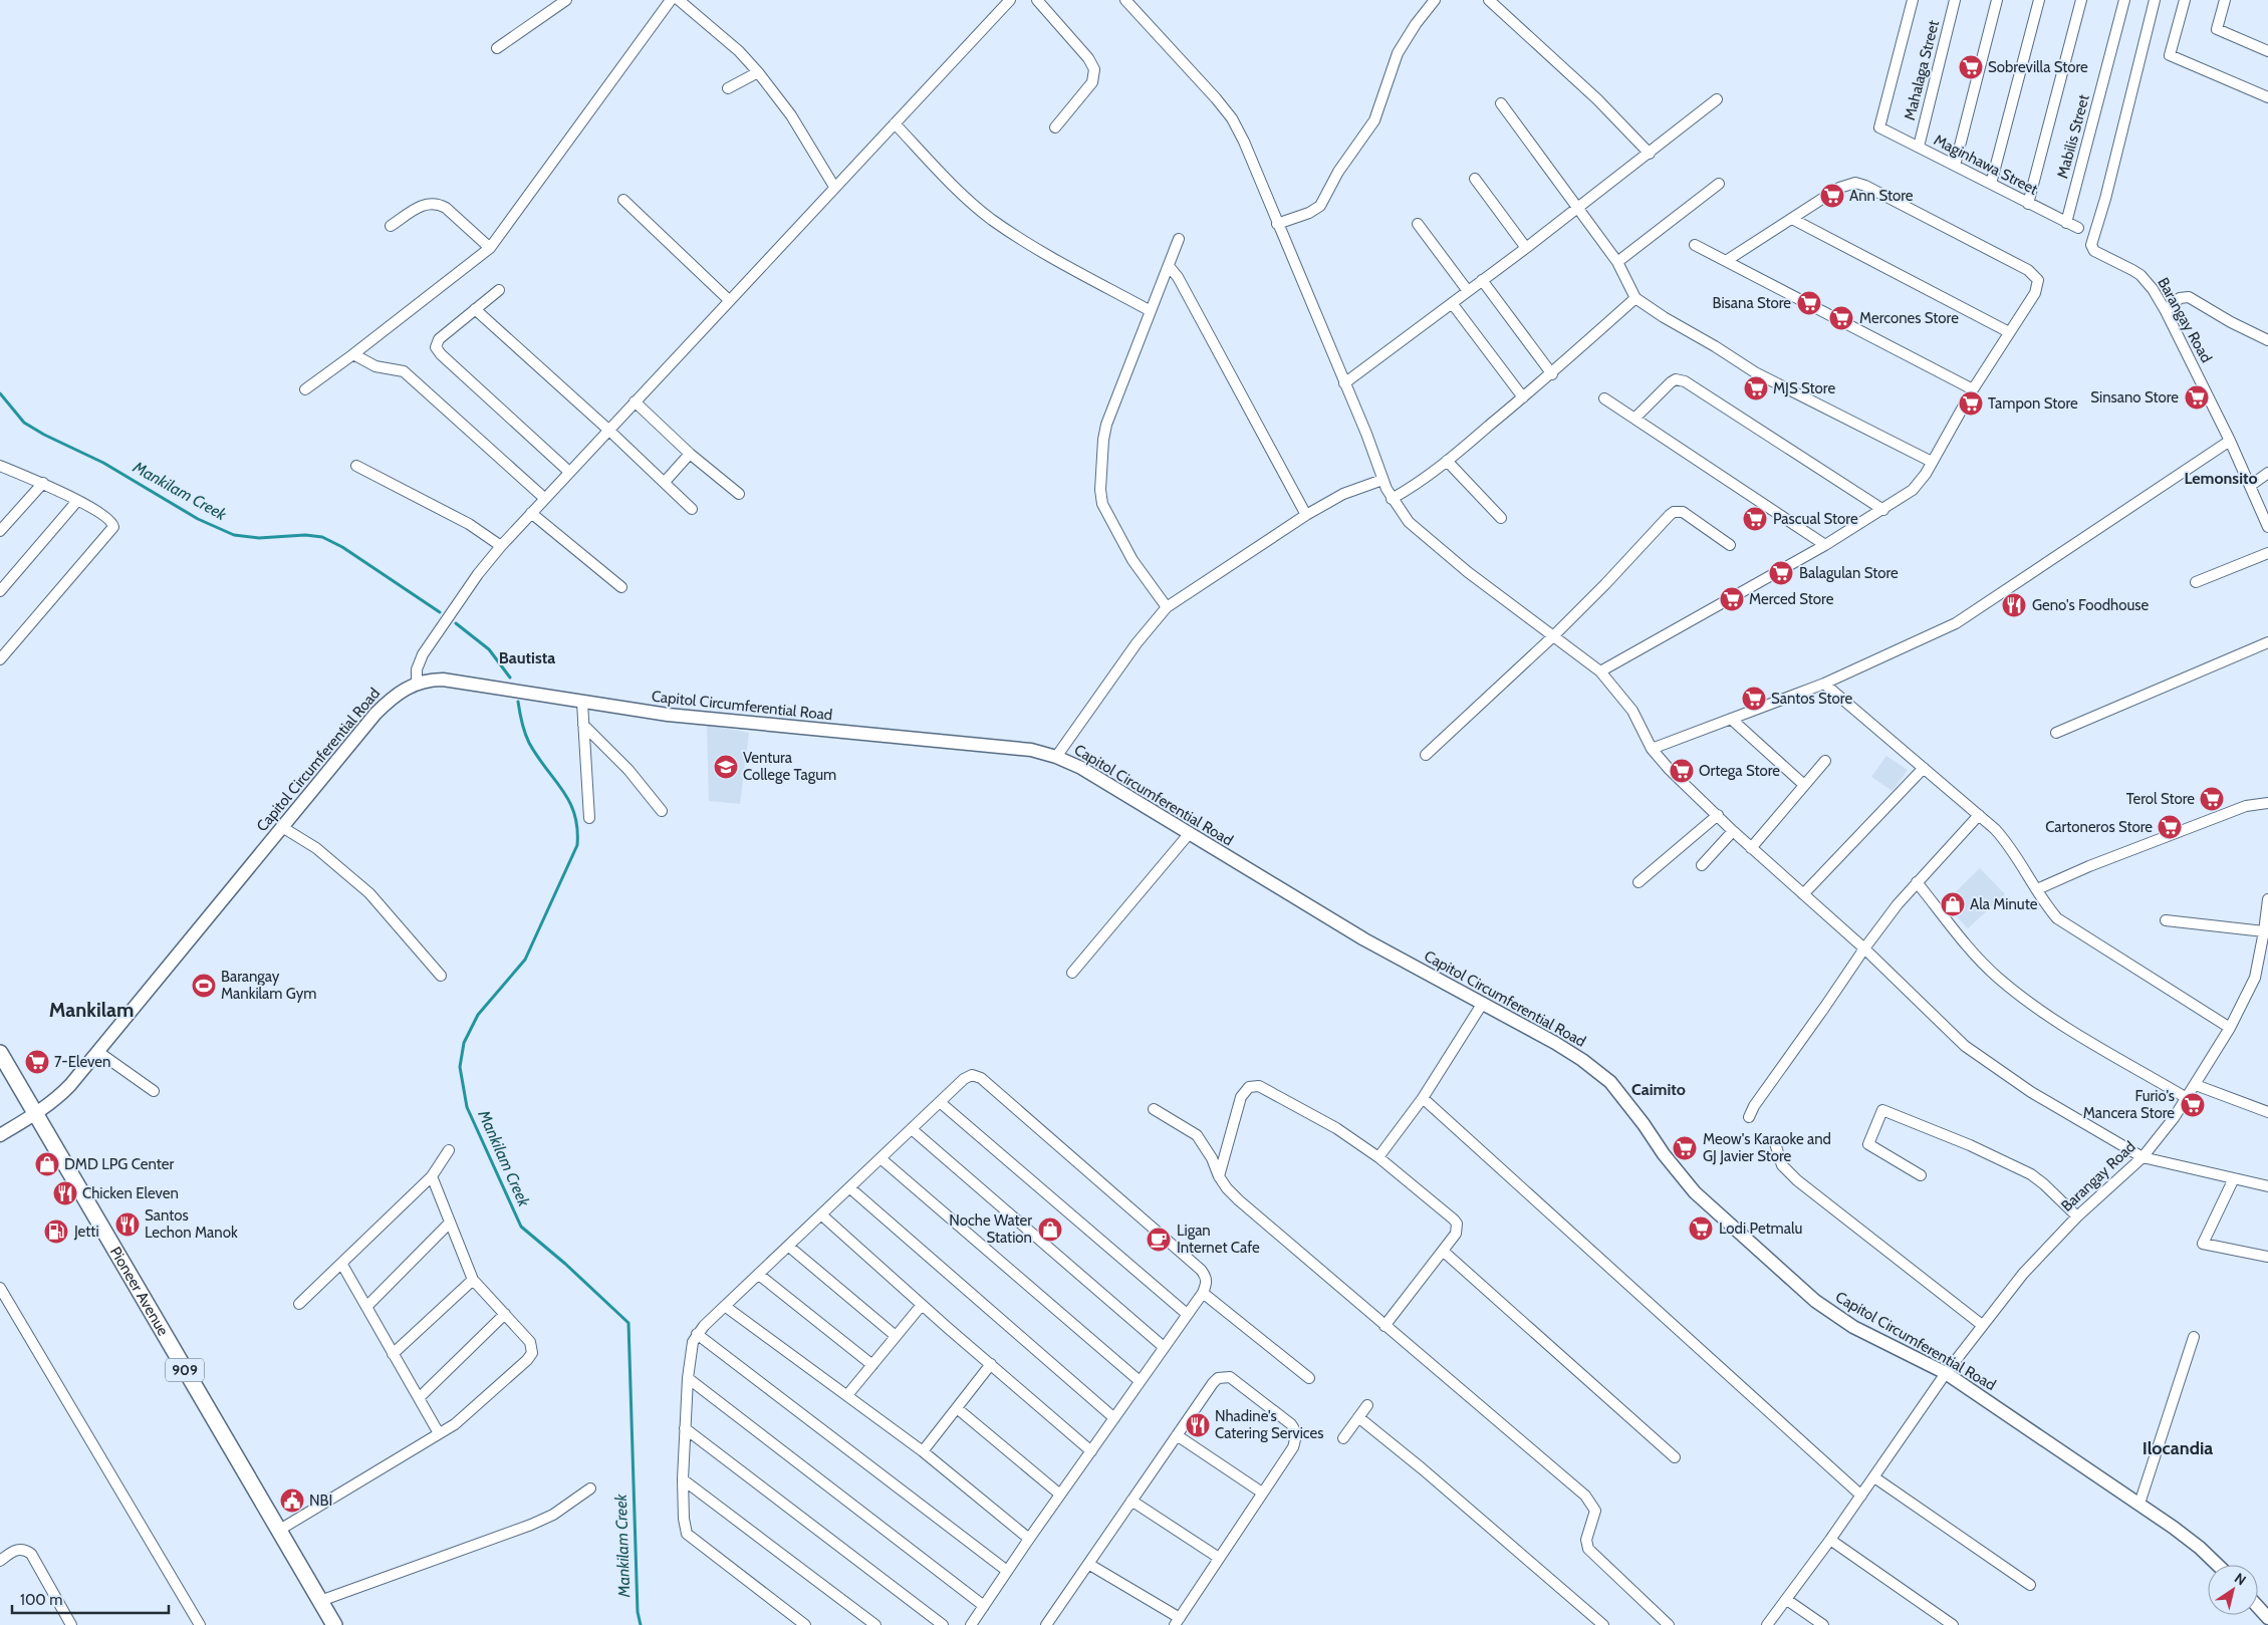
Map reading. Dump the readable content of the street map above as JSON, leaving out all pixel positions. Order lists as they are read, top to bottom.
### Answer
{
  "streets": {
    "highway": ["Pioneer Avenue", "909"],
    "main road": ["Capitol Circumferential Road"],
    "street": [
      "Mahalaga Street",
      "Mabilis Street",
      "Maginhawa Street",
      "Barangay Road"
    ]
  },
  "crossings": [
    ["Mahalaga Street", "Maginhawa Street"],
    ["Mabilis Street", "Maginhawa Street"],
    ["Barangay Road", "Capitol Circumferential Road"],
    ["Capitol Circumferential Road", "Pioneer Avenue"],
    ["Capitol Circumferential Road", "909"],
    ["Pioneer Avenue", "909"]
  ],
  "districts": [
    "Lemonsito",
    "Bautista",
    "Mankilam",
    "Caimito",
    "Ilocandia"
  ],
  "water": ["Mankilam Creek"],
  "places": {
    "supermarket": [
      "Sobrevilla Store",
      "Ann Store",
      "Bisana Store",
      "Mercones Store",
      "MJS Store",
      "Sinsano Store",
      "Tampon Store",
      "Pascual Store",
      "Balagulan Store",
      "Merced Store",
      "Santos Store",
      "Ortega Store",
      "Terol Store",
      "Cartoneros Store",
      "7-Eleven",
      "Furio's Mancera Store",
      "Meow's Karaoke and GJ Javier Store",
      "Lodi Petmalu"
    ],
    "restaurant": [
      "Geno's Foodhouse",
      "Chicken Eleven",
      "Santos Lechon Manok",
      "Nhadine's Catering Services"
    ],
    "school or university": ["Ventura College Tagum"],
    "shop": ["Ala Minute", "DMD LPG Center", "Noche Water Station"],
    "sports": ["Barangay Mankilam Gym"],
    "fuel station": ["Jetti"],
    "cafe": ["Ligan Internet Cafe"],
    "public building": ["NBI"]
  },
  "scale_bar": "100 m",
  "north": "top right"
}
